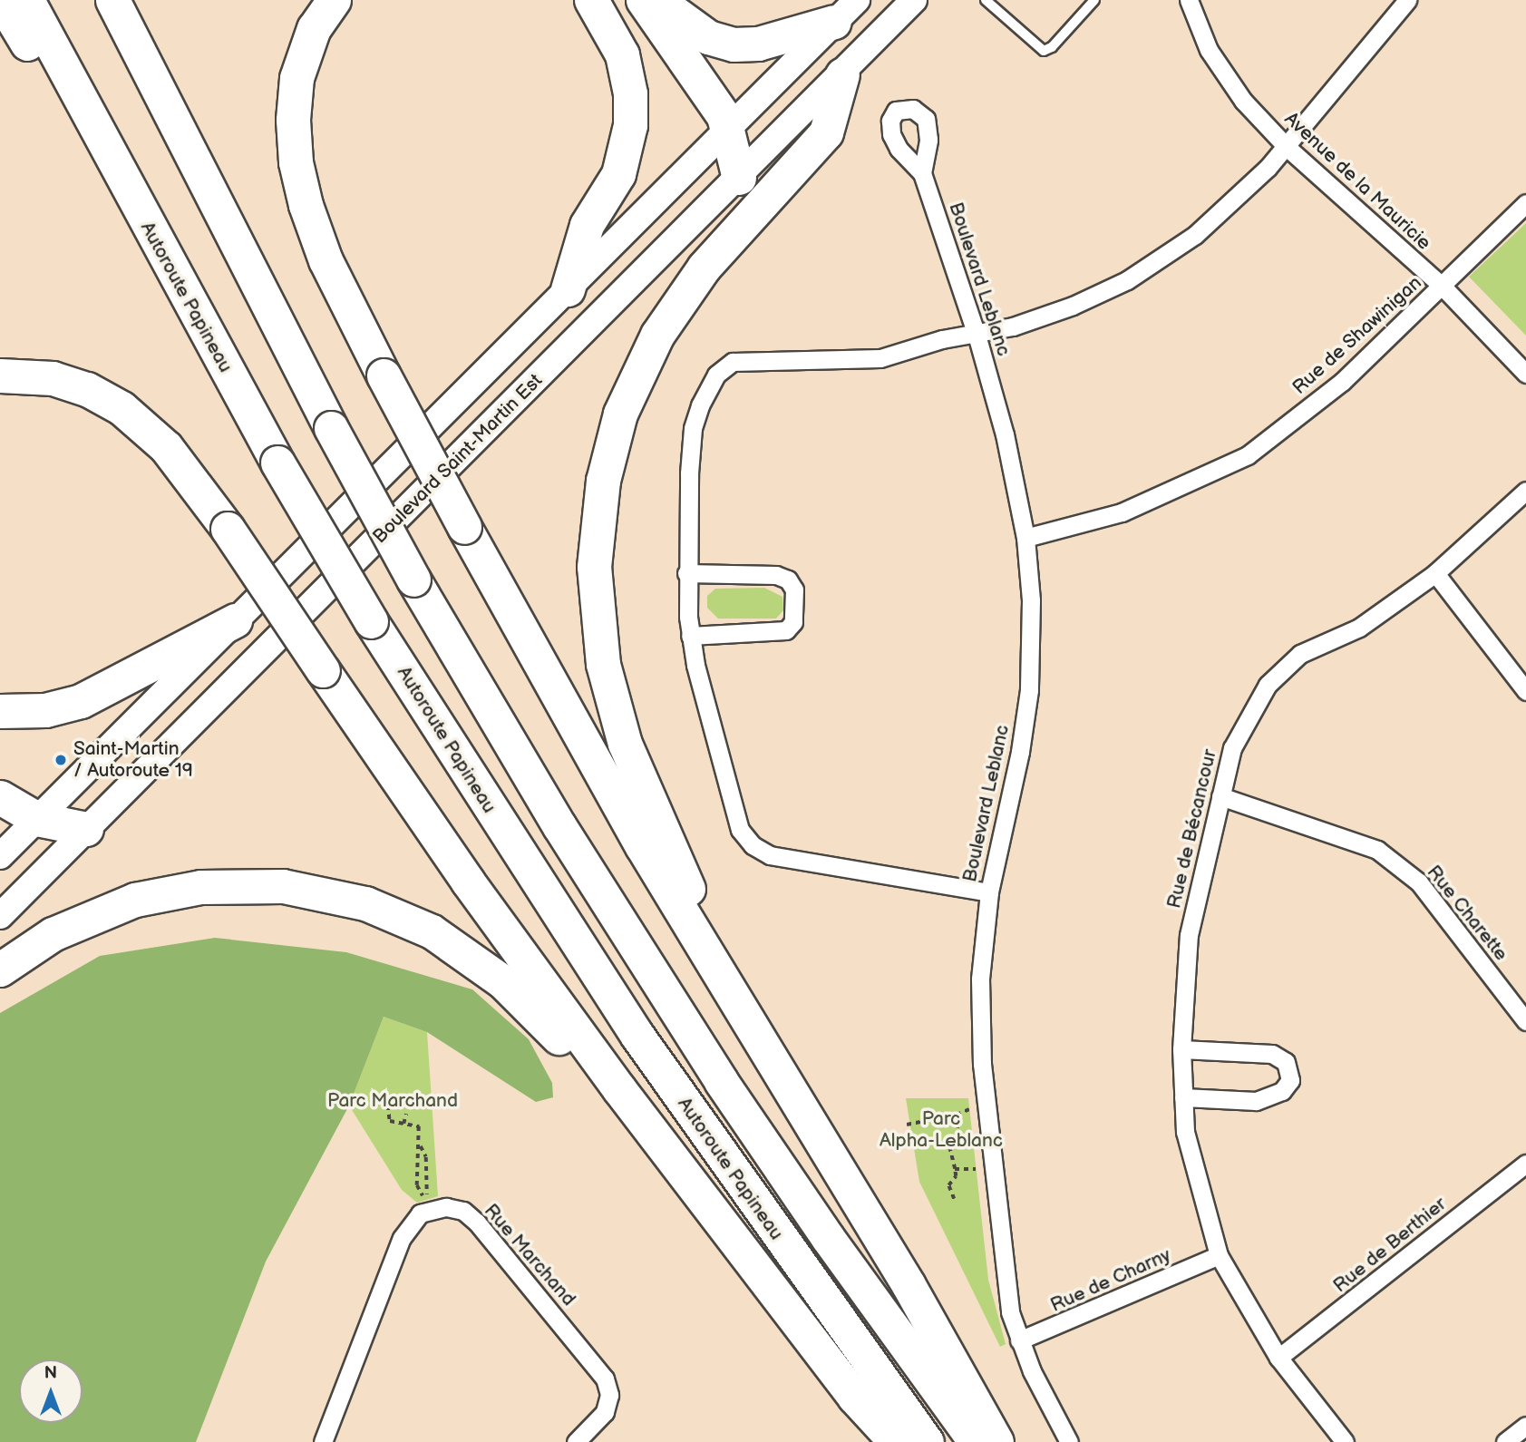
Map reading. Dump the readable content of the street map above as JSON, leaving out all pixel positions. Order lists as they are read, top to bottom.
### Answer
{
  "streets": {
    "highway": ["Autoroute Papineau"],
    "main road": ["Boulevard Saint-Martin Est"],
    "street": [
      "Avenue de la Mauricie",
      "Boulevard Leblanc",
      "Rue de Shawinigan",
      "Rue de Bécancour",
      "Rue Charette",
      "Rue de Berthier",
      "Rue Marchand",
      "Rue de Charny"
    ]
  },
  "crossings": [
    ["Avenue de la Mauricie", "Rue de Shawinigan"],
    ["Boulevard Leblanc", "Rue de Shawinigan"],
    ["Boulevard Leblanc", "Rue de Charny"],
    ["Rue de Bécancour", "Rue Charette"],
    ["Rue de Bécancour", "Rue de Berthier"],
    ["Rue de Bécancour", "Rue de Charny"]
  ],
  "parks": ["Parc Marchand", "Parc Alpha-Leblanc"],
  "places": ["Saint-Martin / Autoroute 19"],
  "north": "top"
}
